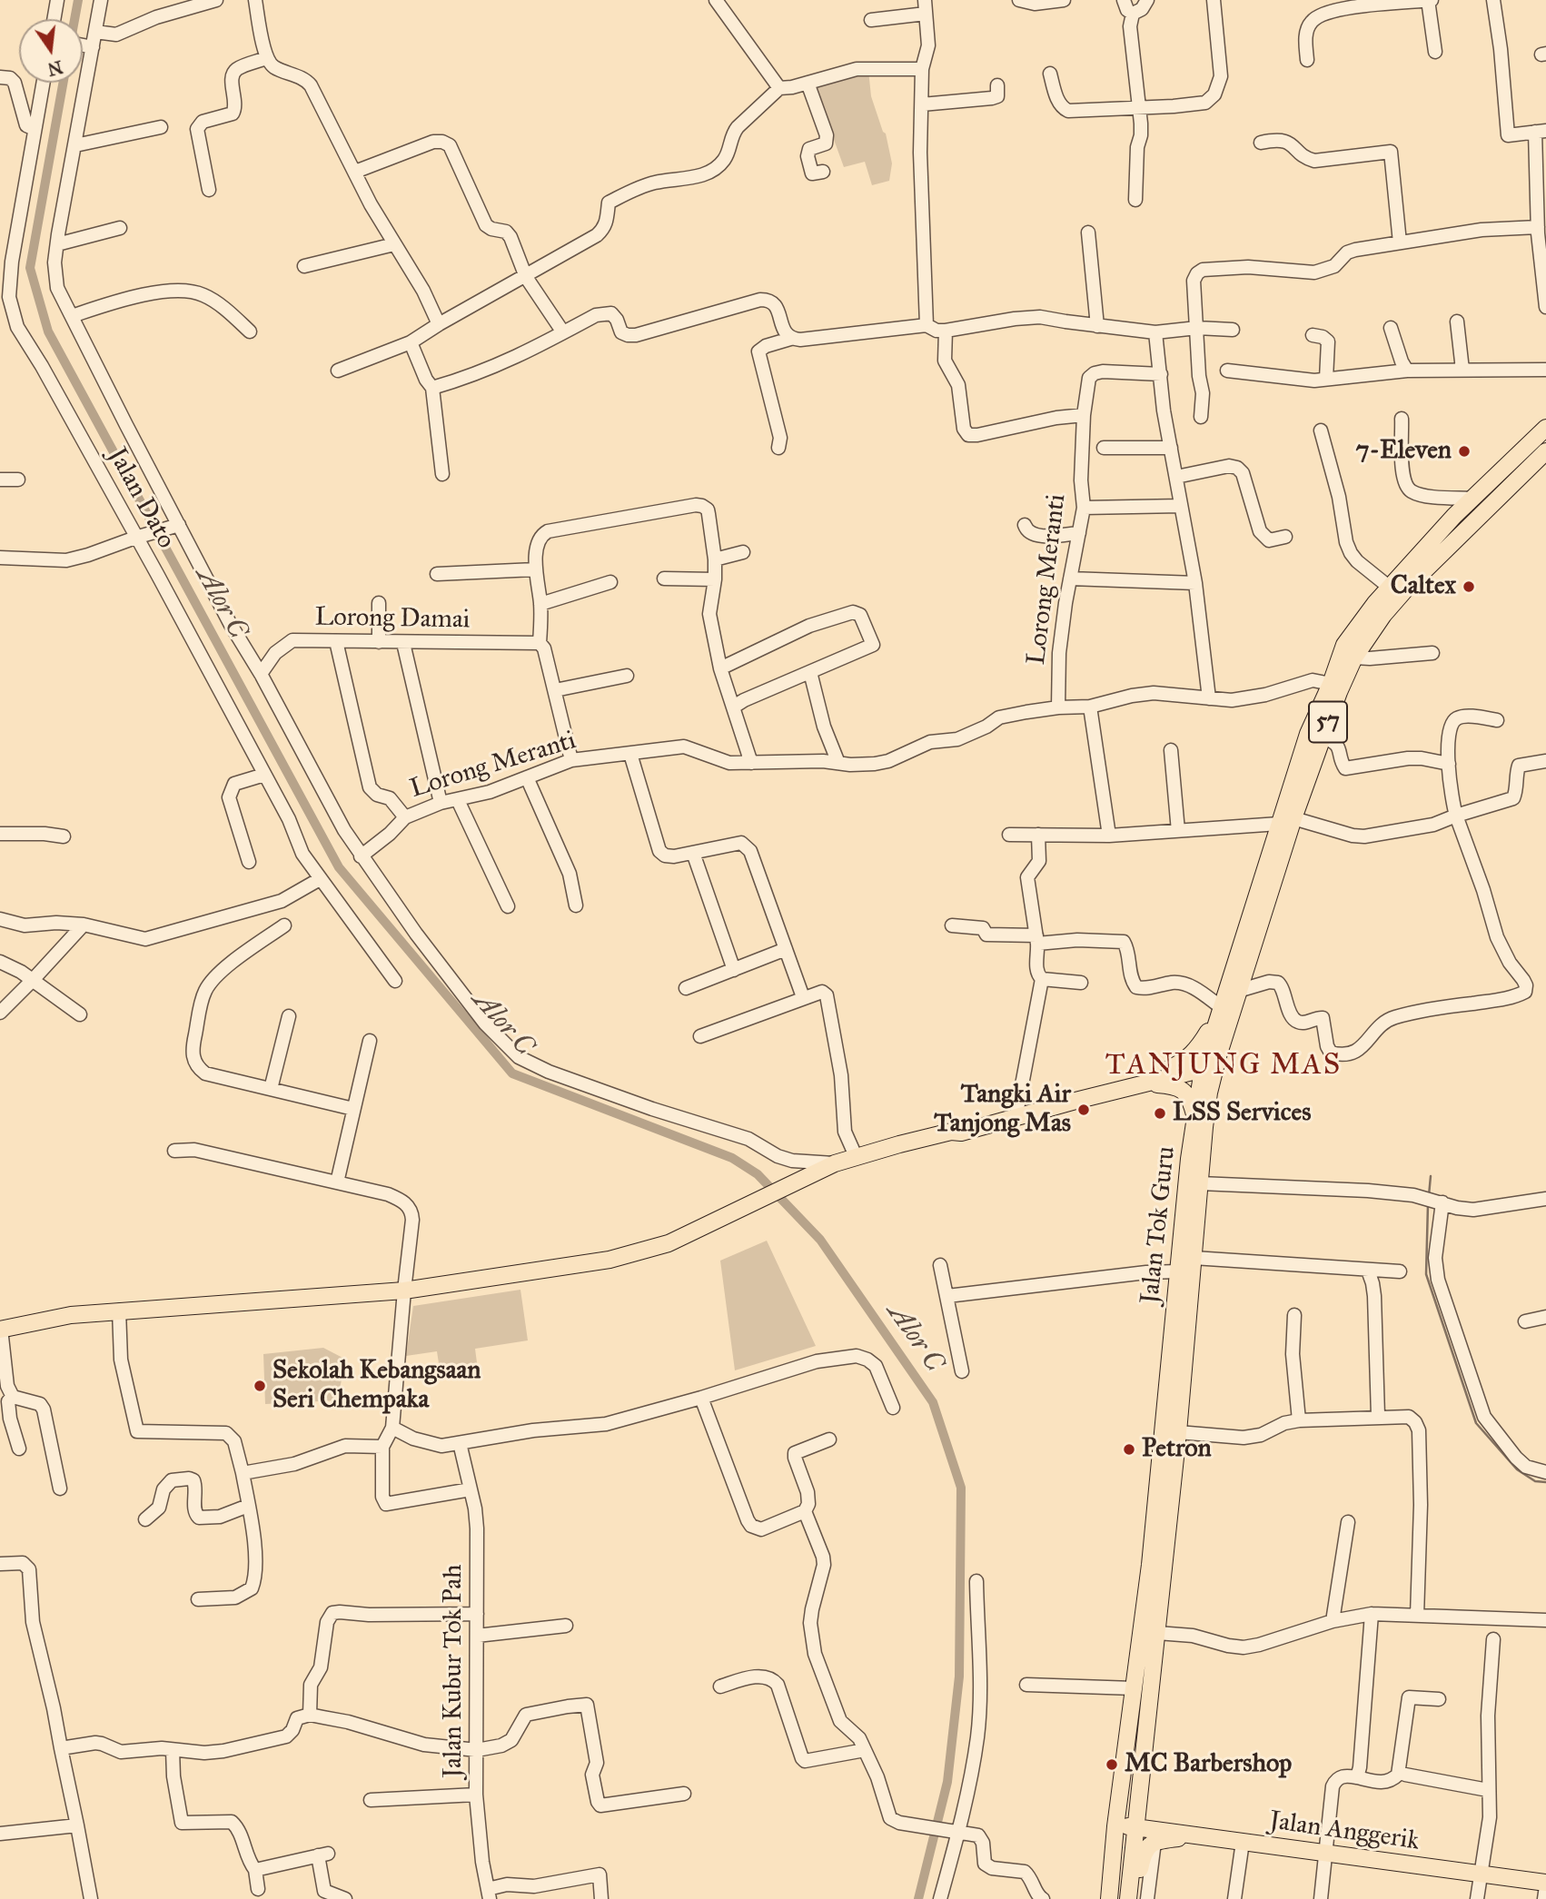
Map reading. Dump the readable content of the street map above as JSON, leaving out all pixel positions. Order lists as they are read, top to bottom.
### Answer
{
  "streets": {
    "main road": ["57", "Jalan Tok Guru", "Jalan Anggerik"],
    "street": [
      "Jalan Dato",
      "Lorong Meranti",
      "Lorong Damai",
      "Jalan Kubur Tok Pah"
    ]
  },
  "crossings": [
    ["Lorong Meranti", "Jalan Tok Guru"]
  ],
  "districts": ["TANJUNG MAS"],
  "water": ["Alor C"],
  "places": [
    "7-Eleven",
    "Caltex",
    "Tangki Air Tanjong Mas",
    "LSS Services",
    "Sekolah Kebangsaan Seri Chempaka",
    "Petron",
    "MC Barbershop"
  ],
  "north": "bottom"
}
